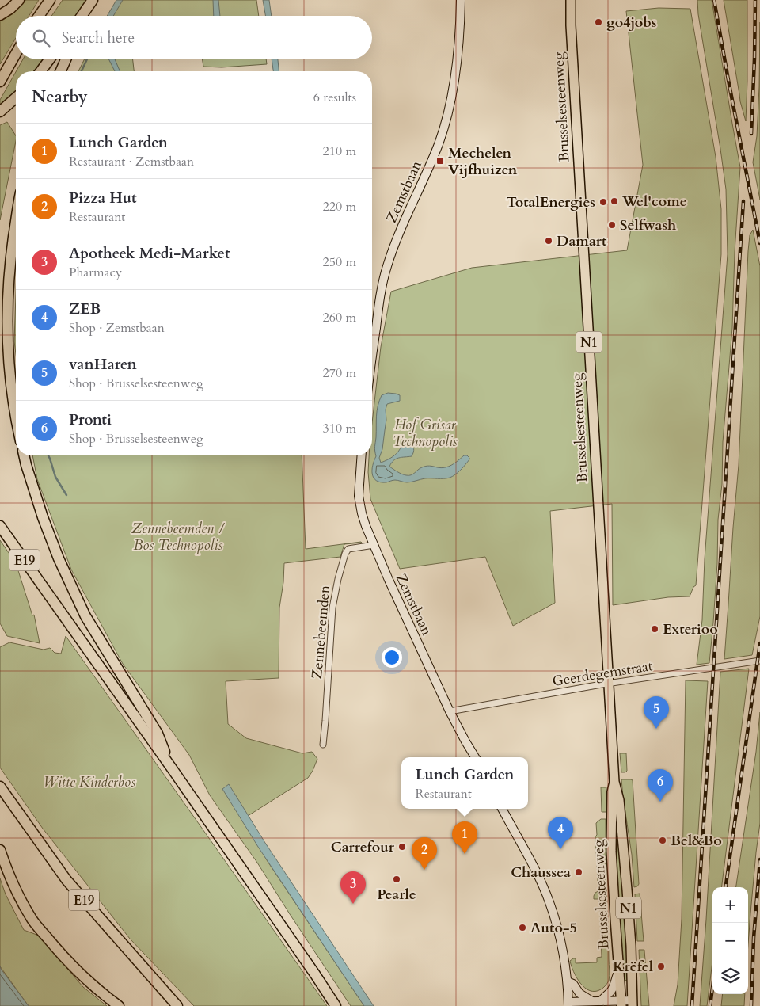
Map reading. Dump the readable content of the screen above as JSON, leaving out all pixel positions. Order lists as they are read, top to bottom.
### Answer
{
  "streets": {
    "highway": ["E19"],
    "main road": ["Brusselsesteenweg", "N1"],
    "street": ["Zemstbaan", "Zennebeemden", "Geerdegemstraat"]
  },
  "crossings": [
    ["Brusselsesteenweg", "Geerdegemstraat"],
    ["Zemstbaan", "Zennebeemden"],
    ["Zemstbaan", "Geerdegemstraat"]
  ],
  "parks": ["Hof Grisar Technopolis", "Zennebeemden / Bos Technopolis", "Witte Kinderbos"],
  "places": {
    "other": [
      "go4jobs",
      "Wel'come",
      "TotalEnergies",
      "Selfwash",
      "Damart",
      "Exterioo",
      "Bel&Bo",
      "Carrefour",
      "Chaussea",
      "Pearle",
      "Auto-5",
      "Krëfel"
    ],
    "transit": ["Mechelen Vijfhuizen"]
  },
  "page": {
    "search": "Search here",
    "heading": ["Nearby", "6 results"],
    "list": [
      {
        "mark": "1",
        "name": "Lunch Garden",
        "note": "Restaurant · Zemstbaan",
        "value": "210 m"
      },
      {
        "mark": "2",
        "name": "Pizza Hut",
        "note": "Restaurant",
        "value": "220 m"
      },
      {
        "mark": "3",
        "name": "Apotheek Medi-Market",
        "note": "Pharmacy",
        "value": "250 m"
      },
      {
        "mark": "4",
        "name": "ZEB",
        "note": "Shop · Zemstbaan",
        "value": "260 m"
      },
      {
        "mark": "5",
        "name": "vanHaren",
        "note": "Shop · Brusselsesteenweg",
        "value": "270 m"
      },
      {
        "mark": "6",
        "name": "Pronti",
        "note": "Shop · Brusselsesteenweg",
        "value": "310 m"
      }
    ],
    "pins": [
      "5",
      "6",
      "4",
      "1",
      "2",
      "3"
    ],
    "popup": ["Lunch Garden", "Restaurant"],
    "map_buttons": ["+", "−"]
  }
}
